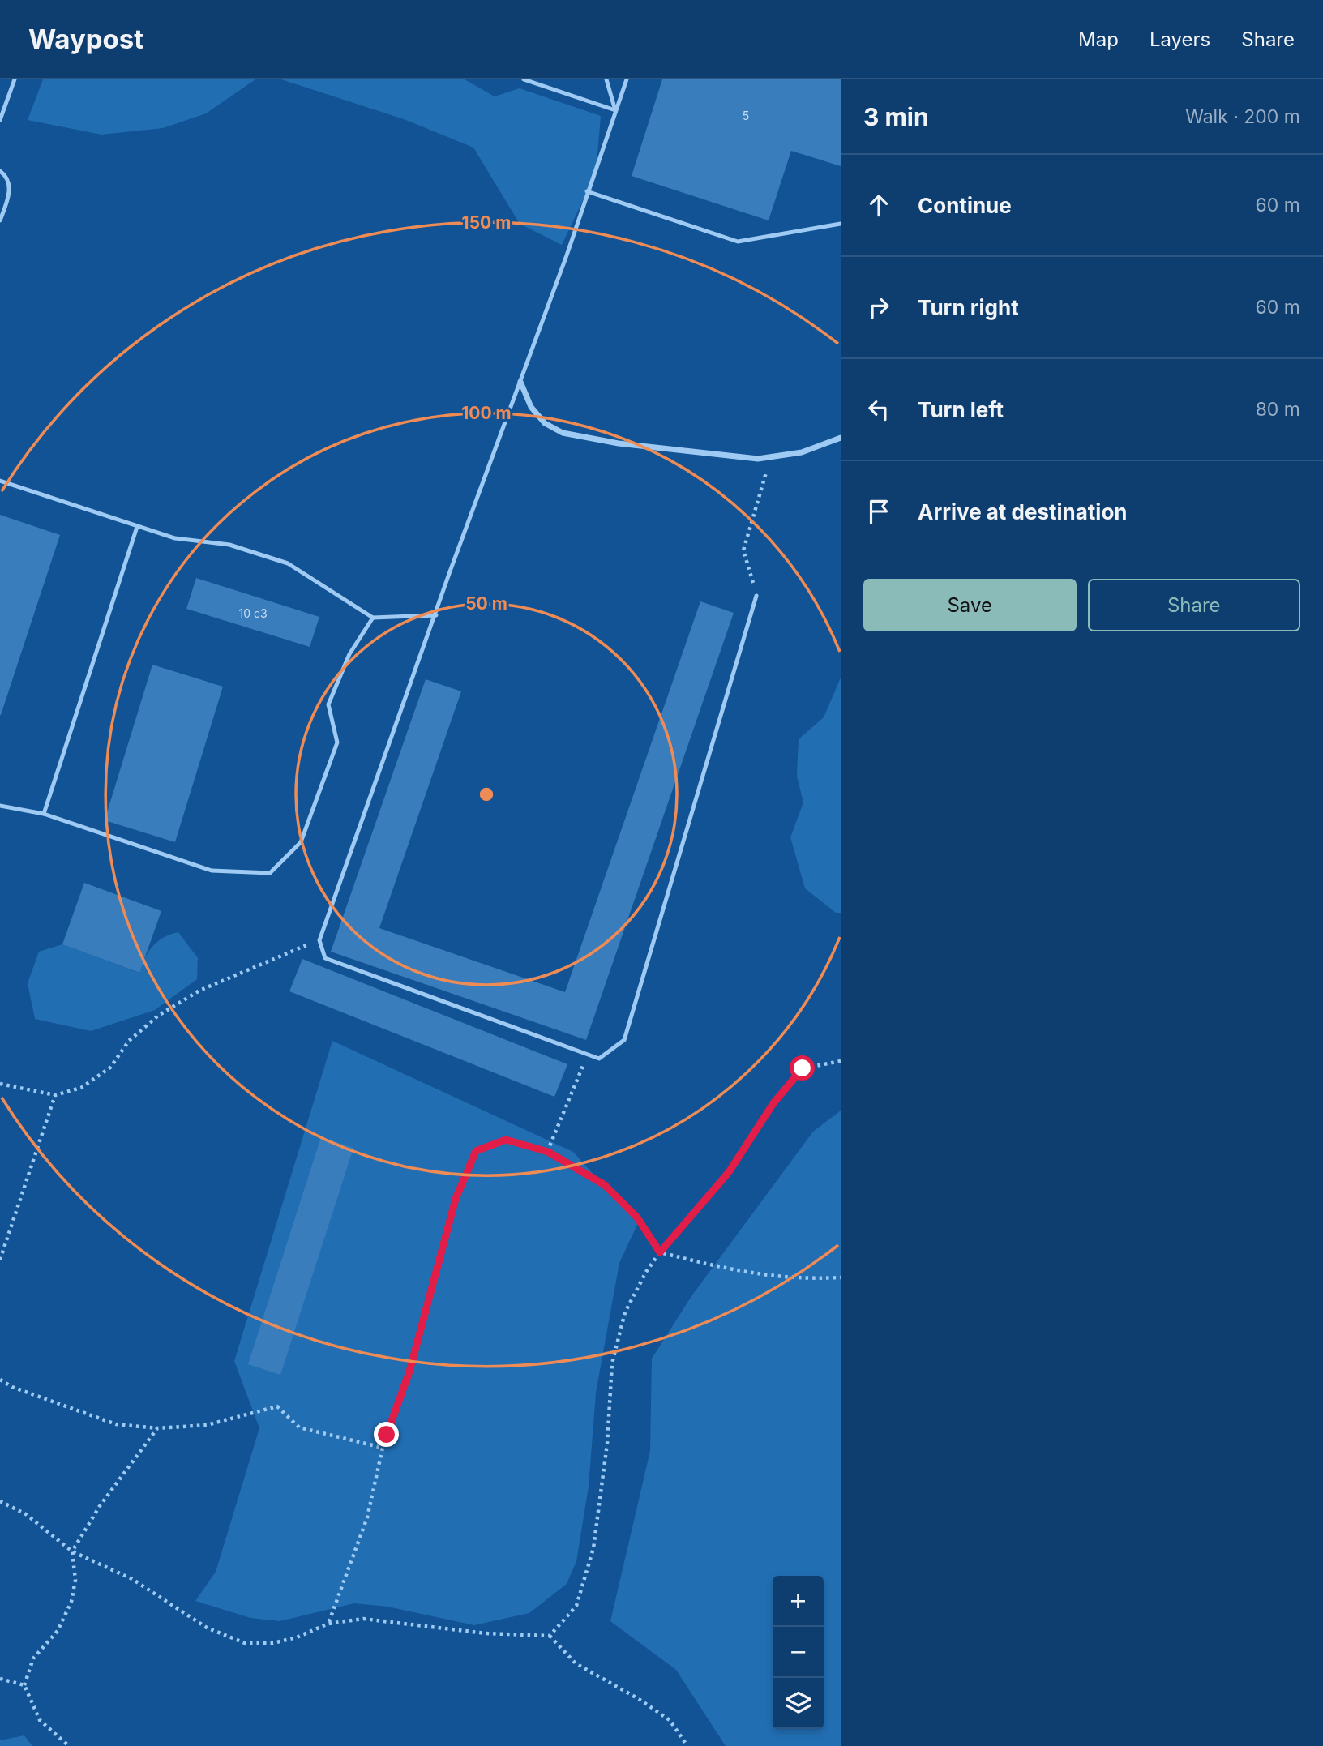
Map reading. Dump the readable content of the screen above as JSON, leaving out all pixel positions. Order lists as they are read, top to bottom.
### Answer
{
  "house_numbers": ["5", "10 с3"],
  "page": {
    "header": "Waypost",
    "nav": ["Map", "Layers", "Share"],
    "heading": ["3 min", "Walk · 200 m"],
    "list": [
      ["Continue", "60 m"],
      ["Turn right", "60 m"],
      ["Turn left", "80 m"],
      "Arrive at destination"
    ],
    "buttons": ["Save", "Share"],
    "map_buttons": ["+", "−"]
  },
  "rings": ["150 m", "100 m", "50 m"]
}
